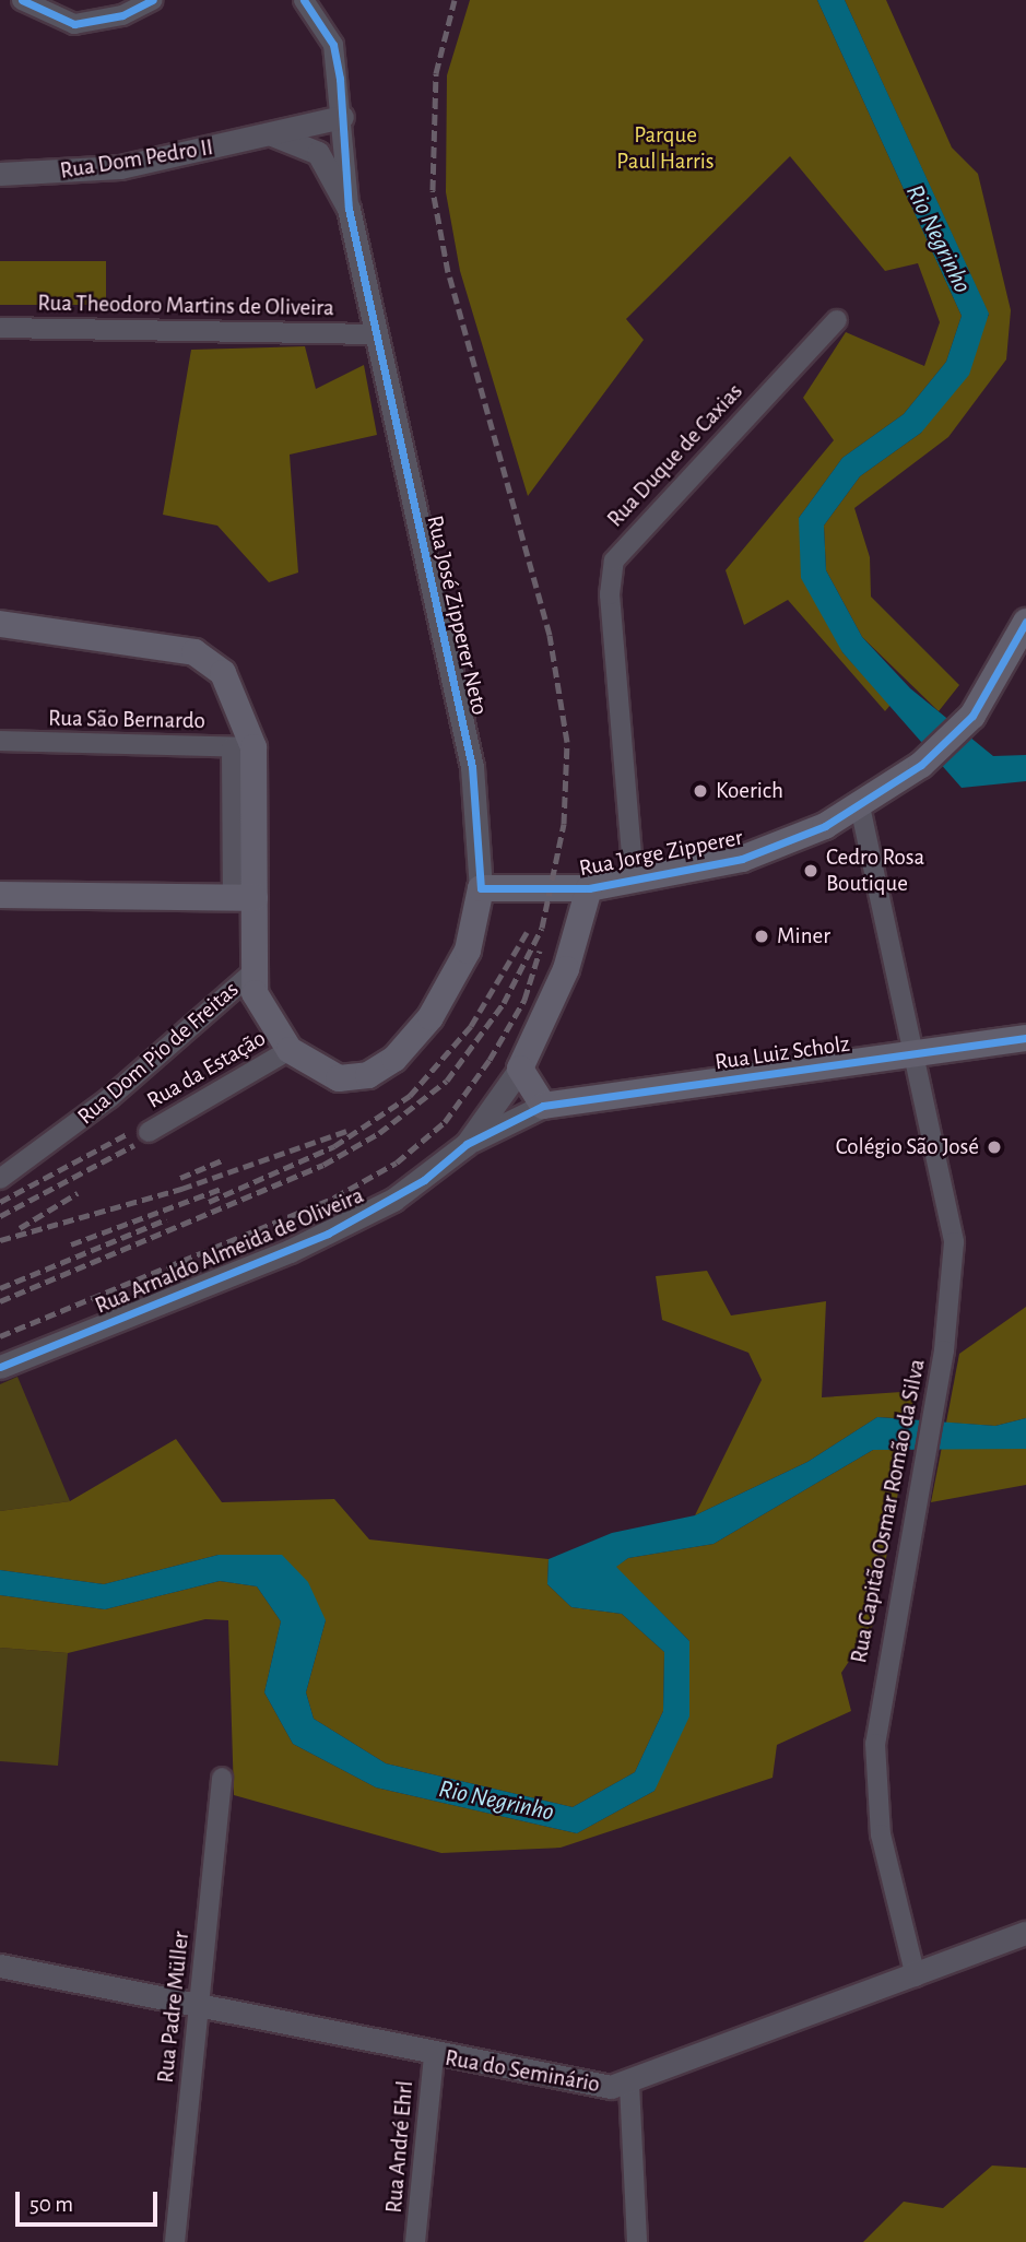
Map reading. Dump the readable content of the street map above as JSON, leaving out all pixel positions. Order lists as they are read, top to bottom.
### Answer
{
  "streets": {
    "main road": [
      "Rua José Zipperer Neto",
      "Rua Jorge Zipperer",
      "Rua Dom Pio de Freitas",
      "Rua Luiz Scholz",
      "Rua Arnaldo Almeida de Oliveira"
    ],
    "street": [
      "Rua Dom Pedro II",
      "Rua Theodoro Martins de Oliveira",
      "Rua Duque de Caxias",
      "Rua São Bernardo",
      "Rua da Estação",
      "Rua Capitão Osmar Romão da Silva",
      "Rua Padre Müller",
      "Rua do Seminário",
      "Rua André Ehrl"
    ]
  },
  "crossings": [
    ["Rua Dom Pedro II", "Rua José Zipperer Neto"],
    ["Rua Theodoro Martins de Oliveira", "Rua José Zipperer Neto"],
    ["Rua Duque de Caxias", "Rua Jorge Zipperer"],
    ["Rua José Zipperer Neto", "Rua Jorge Zipperer"],
    ["Rua José Zipperer Neto", "Rua Dom Pio de Freitas"],
    ["Rua José Zipperer Neto", "Rua da Estação"],
    ["Rua São Bernardo", "Rua Dom Pio de Freitas"],
    ["Rua Jorge Zipperer", "Rua Arnaldo Almeida de Oliveira"],
    ["Rua Jorge Zipperer", "Rua Capitão Osmar Romão da Silva"],
    ["Rua Luiz Scholz", "Rua Arnaldo Almeida de Oliveira"],
    ["Rua Luiz Scholz", "Rua Capitão Osmar Romão da Silva"],
    ["Rua Capitão Osmar Romão da Silva", "Rua do Seminário"],
    ["Rua Padre Müller", "Rua do Seminário"],
    ["Rua do Seminário", "Rua André Ehrl"]
  ],
  "water": ["Rio Negrinho"],
  "parks": ["Parque Paul Harris"],
  "places": [
    "Koerich",
    "Cedro Rosa Boutique",
    "Miner",
    "Colégio São José"
  ],
  "scale_bar": "50 m"
}
